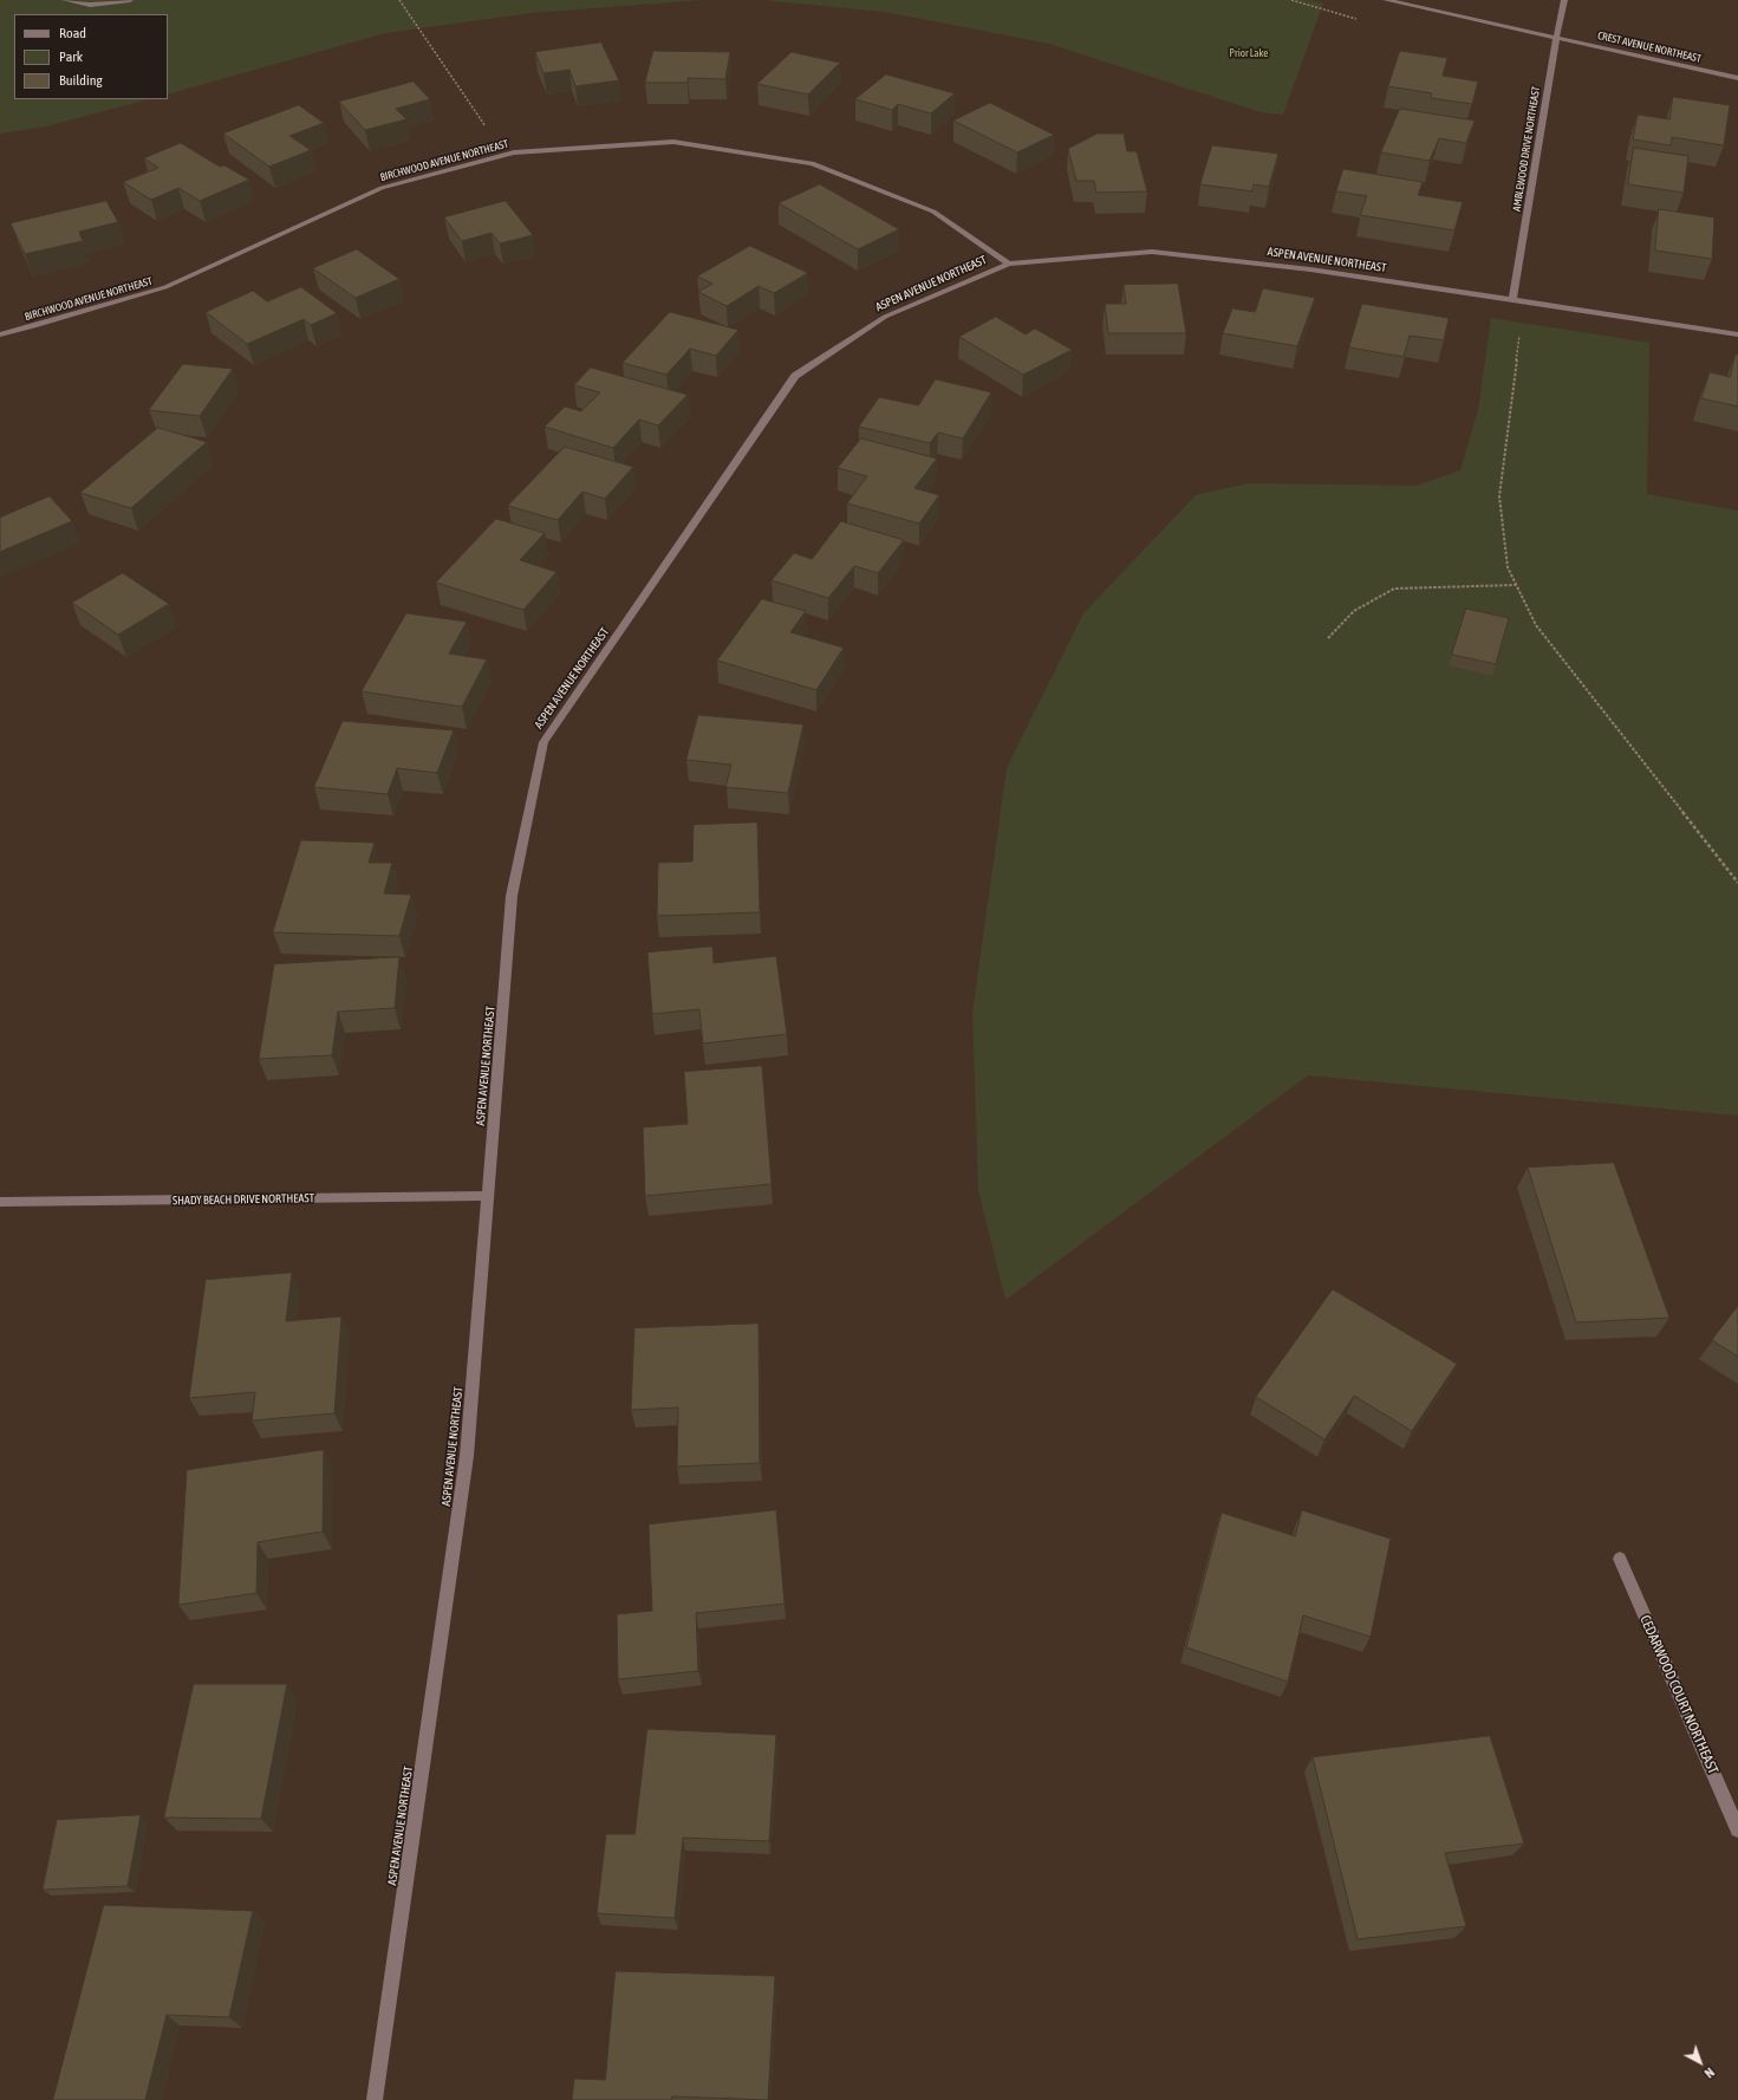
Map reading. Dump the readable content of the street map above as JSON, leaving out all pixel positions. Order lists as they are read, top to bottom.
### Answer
{
  "streets": {
    "street": [
      "CREST AVENUE NORTHEAST",
      "AMBLEWOOD DRIVE NORTHEAST",
      "BIRCHWOOD AVENUE NORTHEAST",
      "ASPEN AVENUE NORTHEAST",
      "SHADY BEACH DRIVE NORTHEAST",
      "CEDARWOOD COURT NORTHEAST"
    ]
  },
  "crossings": [
    ["CREST AVENUE NORTHEAST", "AMBLEWOOD DRIVE NORTHEAST"],
    ["AMBLEWOOD DRIVE NORTHEAST", "ASPEN AVENUE NORTHEAST"],
    ["BIRCHWOOD AVENUE NORTHEAST", "ASPEN AVENUE NORTHEAST"],
    ["ASPEN AVENUE NORTHEAST", "SHADY BEACH DRIVE NORTHEAST"]
  ],
  "parks": ["Prior Lake"],
  "legend": ["Road", "Park", "Building"],
  "north": "bottom right"
}
